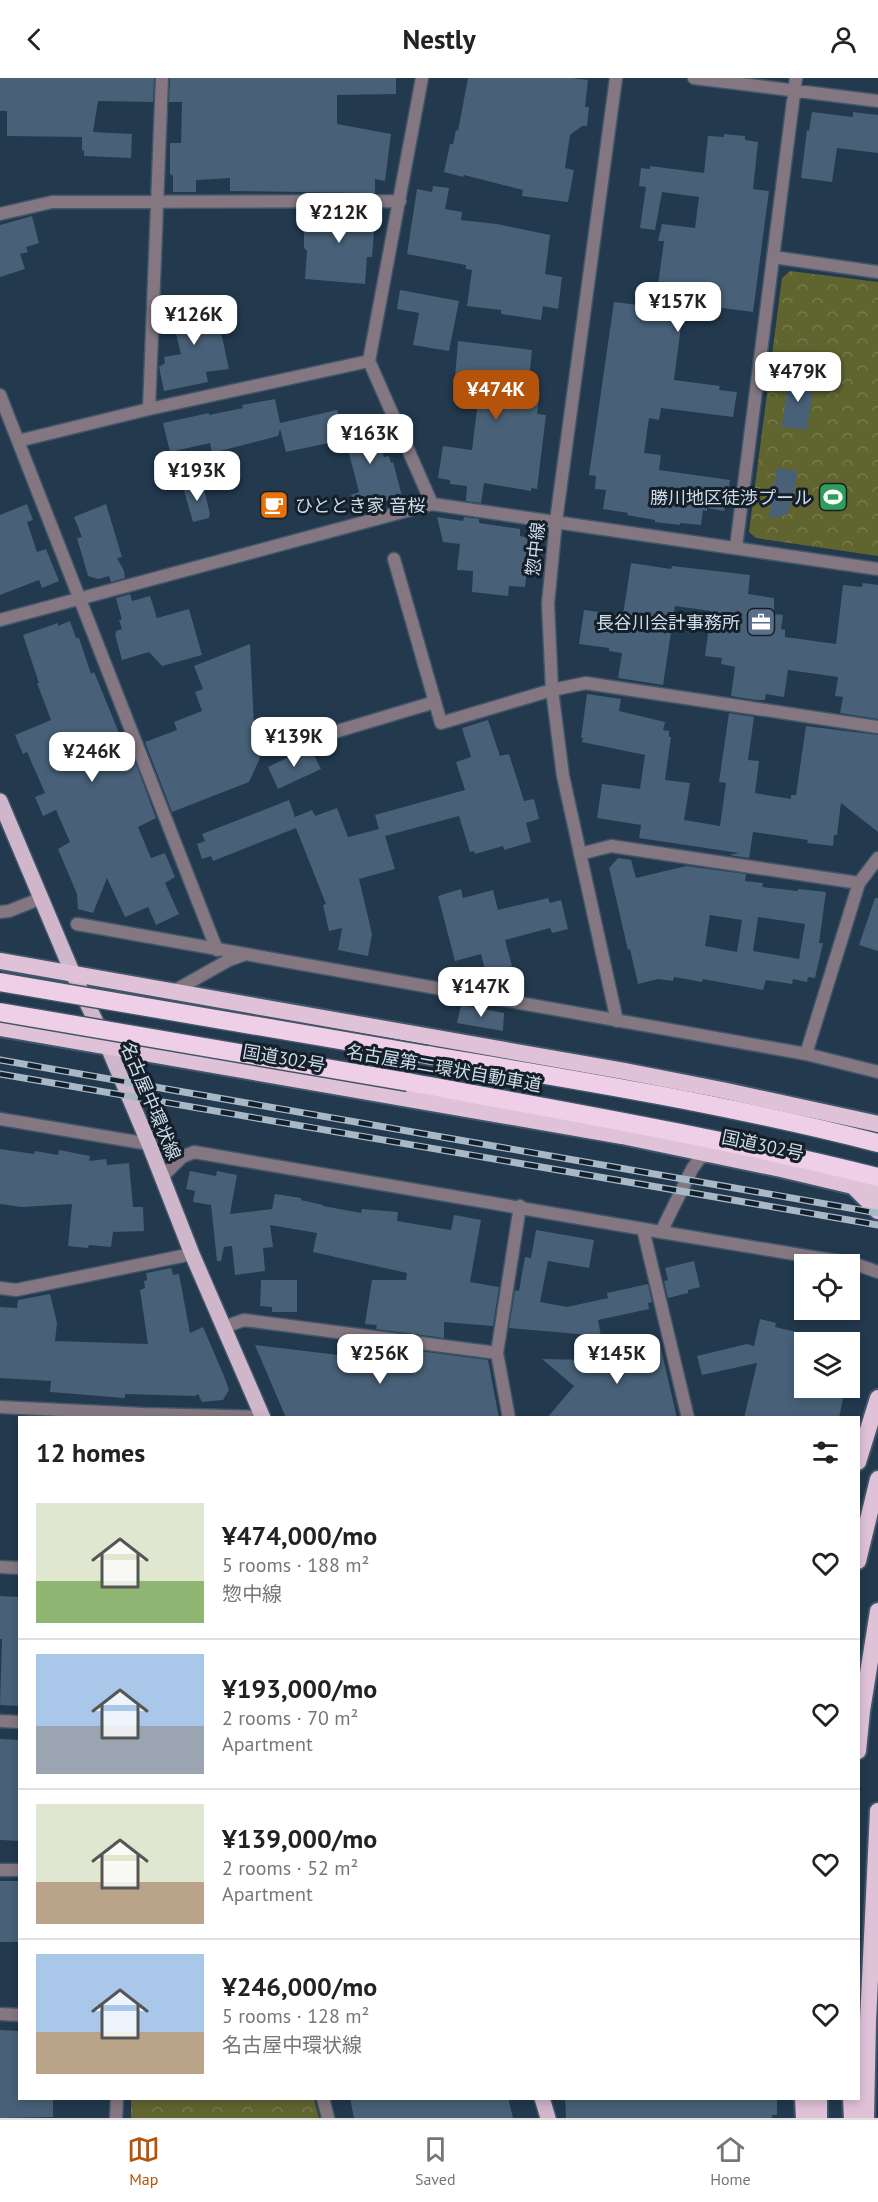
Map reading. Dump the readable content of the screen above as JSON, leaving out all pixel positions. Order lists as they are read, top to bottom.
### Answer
{
  "streets": {
    "highway": ["国道302号", "名古屋第二環状自動車道"],
    "main road": ["名古屋中環状線"],
    "street": ["惣中線"]
  },
  "crossings": [
    ["国道302号", "名古屋中環状線"]
  ],
  "places": {
    "sports": ["勝川地区徒渉プール"],
    "cafe": ["ひととき家 音桜"],
    "office": ["長谷川会計事務所"]
  },
  "page": {
    "header": "Nestly",
    "price": [
      "¥212K",
      "¥157K",
      "¥126K",
      "¥479K",
      "¥474K",
      "¥163K",
      "¥193K",
      "¥139K",
      "¥246K",
      "¥147K",
      "¥256K",
      "¥145K"
    ],
    "heading": "12 homes",
    "list": [
      {
        "name": "¥474,000/mo",
        "note": "5 rooms · 188 m² · 惣中線"
      },
      {
        "name": "¥193,000/mo",
        "note": "2 rooms · 70 m² · Apartment"
      },
      {
        "name": "¥139,000/mo",
        "note": "2 rooms · 52 m² · Apartment"
      },
      {
        "name": "¥246,000/mo",
        "note": "5 rooms · 128 m² · 名古屋中環状線"
      }
    ],
    "tabs": ["Map", "Saved", "Home"]
  }
}
